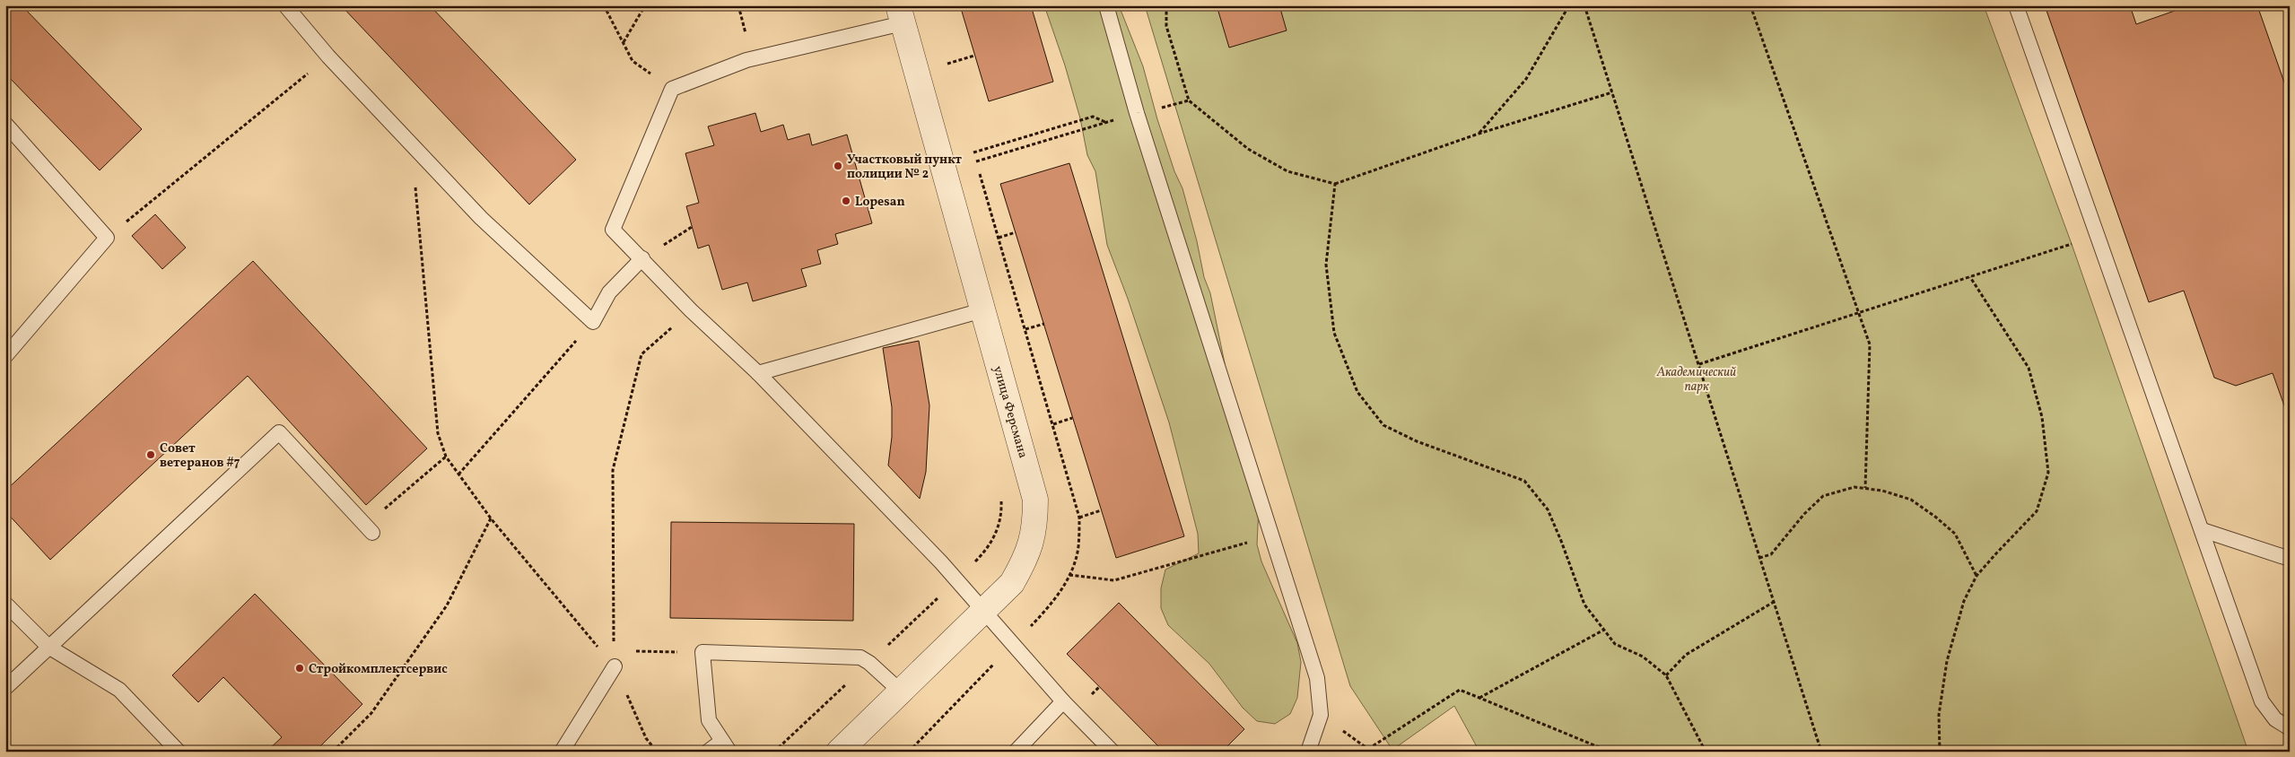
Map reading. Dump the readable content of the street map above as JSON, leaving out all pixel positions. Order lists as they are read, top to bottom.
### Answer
{
  "streets": {
    "street": ["улица Ферсмана"]
  },
  "parks": ["Академический парк"],
  "places": [
    "Участковый пункт полиции № 2",
    "Lopesan",
    "Совет ветеранов #7",
    "Стройкомплектсервис"
  ]
}
